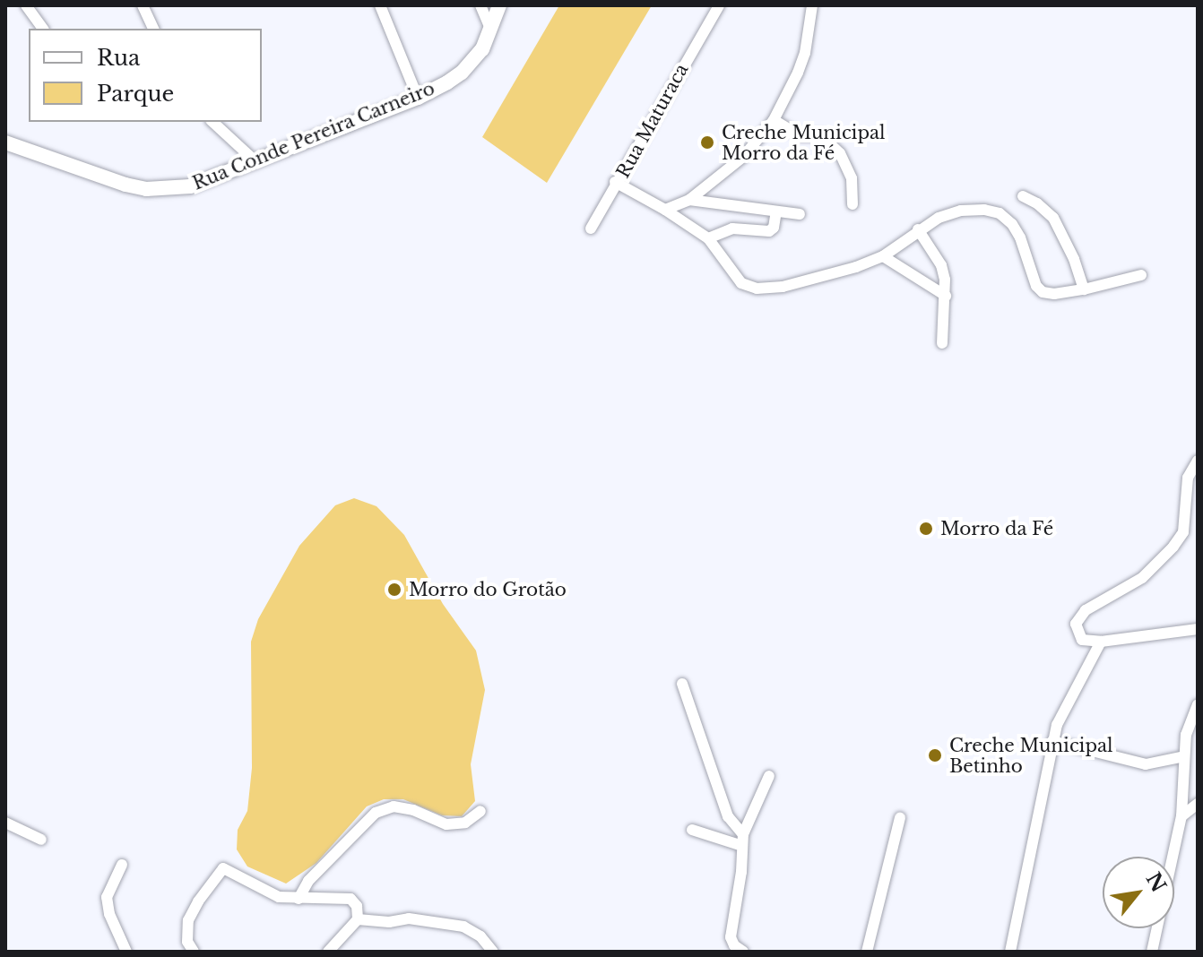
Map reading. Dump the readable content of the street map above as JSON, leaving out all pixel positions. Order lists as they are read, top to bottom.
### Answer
{
  "streets": {
    "street": ["Rua Maturaca", "Rua Conde Pereira Carneiro"]
  },
  "places": [
    "Creche Municipal Morro da Fé",
    "Morro da Fé",
    "Morro do Grotão",
    "Creche Municipal Betinho"
  ],
  "legend": ["Rua", "Parque"],
  "north": "top right"
}
